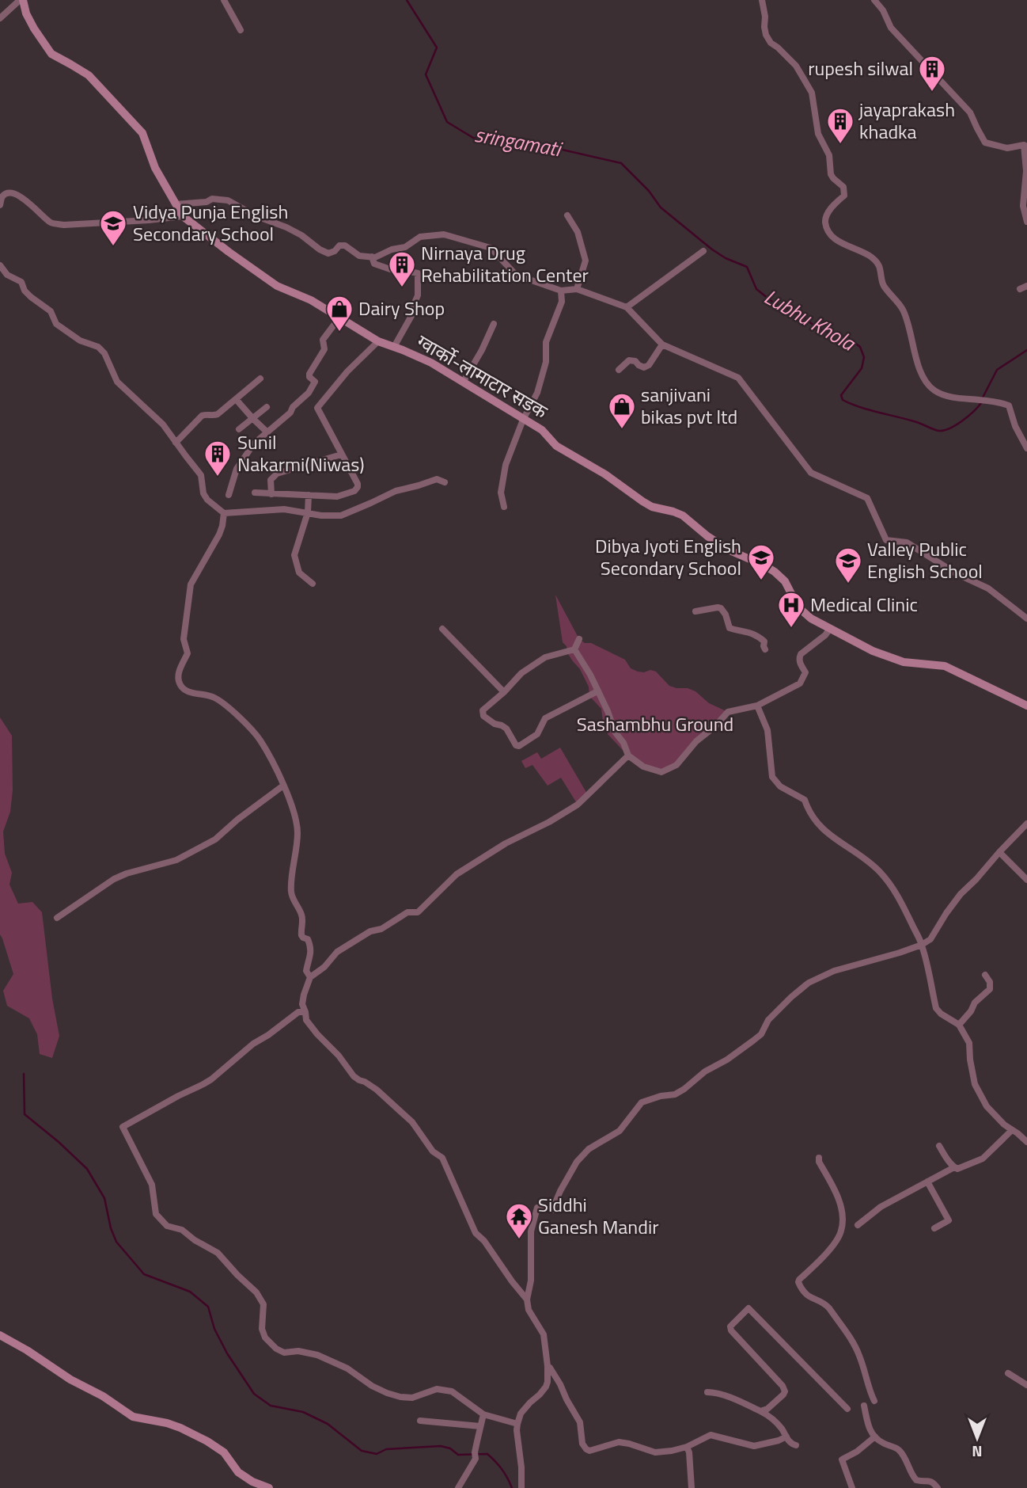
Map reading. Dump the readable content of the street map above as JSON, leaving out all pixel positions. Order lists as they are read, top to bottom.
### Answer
{
  "streets": {
    "main road": ["ग्वार्को-लामाटार सडक"]
  },
  "water": ["sringamati", "Lubhu Khola"],
  "parks": ["Sashambhu Ground"],
  "places": {
    "building": [
      "rupesh silwal",
      "jayaprakash khadka",
      "Nirnaya Drug Rehabilitation Center",
      "Sunil Nakarmi(Niwas)"
    ],
    "school or university": ["Vidya Punja English Secondary School", "Dibya Jyoti English Secondary School", "Valley Public English School"],
    "shop": ["Dairy Shop", "sanjivani bikas pvt ltd"],
    "hospital": ["Medical Clinic"],
    "temple": ["Siddhi Ganesh Mandir"]
  },
  "north": "bottom"
}
